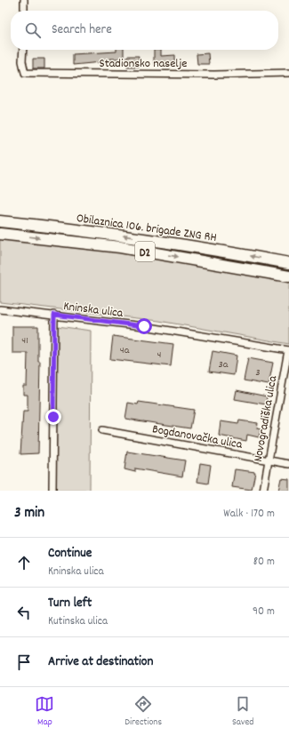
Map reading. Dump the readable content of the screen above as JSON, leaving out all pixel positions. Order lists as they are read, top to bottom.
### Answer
{
  "streets": {
    "highway": ["Obilaznica 106. brigade ZNG RH", "D2"],
    "street": [
      "Stadionsko naselje",
      "Kninska ulica",
      "Novogradiška ulica",
      "Bogdanovačka ulica"
    ]
  },
  "crossings": [
    ["Kninska ulica", "Novogradiška ulica"],
    ["Novogradiška ulica", "Bogdanovačka ulica"]
  ],
  "house_numbers": [
    "41",
    "4a",
    "4",
    "3a",
    "3"
  ],
  "page": {
    "search": "Search here",
    "heading": ["3 min", "Walk · 170 m"],
    "list": [
      ["Continue", "Kninska ulica", "80 m"],
      ["Turn left", "Kutinska ulica", "90 m"],
      "Arrive at destination"
    ],
    "nav": ["Map", "Directions", "Saved"]
  }
}
